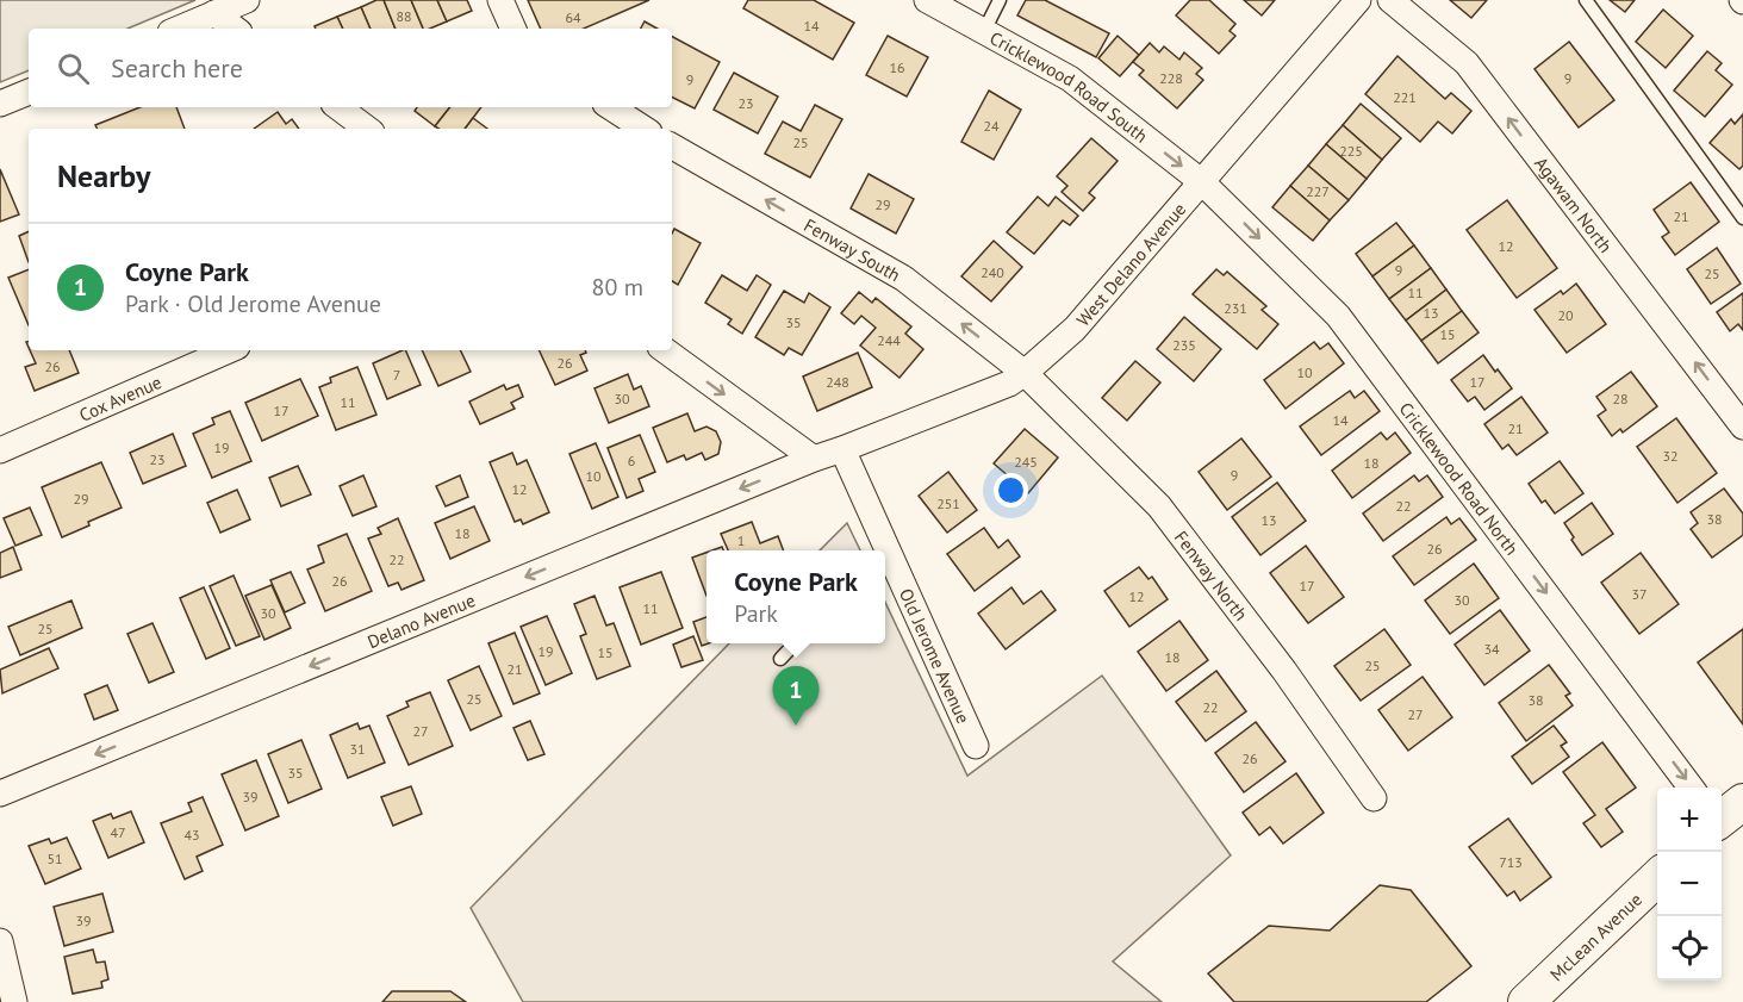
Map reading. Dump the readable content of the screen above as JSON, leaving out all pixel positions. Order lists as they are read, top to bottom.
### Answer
{
  "streets": {
    "street": [
      "Cricklewood Road South",
      "Agawam North",
      "Fenway South",
      "West Delano Avenue",
      "Cox Avenue",
      "Cricklewood Road North",
      "Fenway North",
      "Delano Avenue",
      "Old Jerome Avenue",
      "McLean Avenue"
    ]
  },
  "crossings": [
    ["Cricklewood Road South", "West Delano Avenue"],
    ["Cricklewood Road South", "Cricklewood Road North"],
    ["Fenway South", "West Delano Avenue"],
    ["Fenway South", "Fenway North"],
    ["West Delano Avenue", "Cricklewood Road North"],
    ["West Delano Avenue", "Fenway North"],
    ["West Delano Avenue", "Delano Avenue"],
    ["West Delano Avenue", "Old Jerome Avenue"],
    ["Delano Avenue", "Old Jerome Avenue"]
  ],
  "one_way": [
    "Cricklewood Road South",
    "Agawam North",
    "Cricklewood Road North",
    "Delano Avenue"
  ],
  "house_numbers": [
    "88",
    "64",
    "14",
    "16",
    "228",
    "9",
    "9",
    "221",
    "23",
    "24",
    "25",
    "225",
    "227",
    "29",
    "21",
    "12",
    "9",
    "240",
    "25",
    "11",
    "231",
    "13",
    "20",
    "35",
    "15",
    "244",
    "235",
    "26",
    "26",
    "10",
    "7",
    "248",
    "17",
    "30",
    "28",
    "11",
    "17",
    "14",
    "21",
    "19",
    "32",
    "23",
    "6",
    "245",
    "18",
    "9",
    "10",
    "12",
    "29",
    "251",
    "22",
    "38",
    "13",
    "18",
    "1",
    "26",
    "22",
    "26",
    "17",
    "37",
    "12",
    "30",
    "11",
    "30",
    "25",
    "34",
    "19",
    "15",
    "18",
    "25",
    "21",
    "25",
    "38",
    "22",
    "27",
    "27",
    "31",
    "26",
    "35",
    "39",
    "47",
    "43",
    "51",
    "713",
    "39"
  ],
  "page": {
    "search": "Search here",
    "heading": "Nearby",
    "list": [
      {
        "mark": "1",
        "name": "Coyne Park",
        "note": "Park · Old Jerome Avenue",
        "value": "80 m"
      }
    ],
    "popup": ["Coyne Park", "Park"],
    "pins": "1",
    "map_buttons": ["+", "−"]
  }
}
